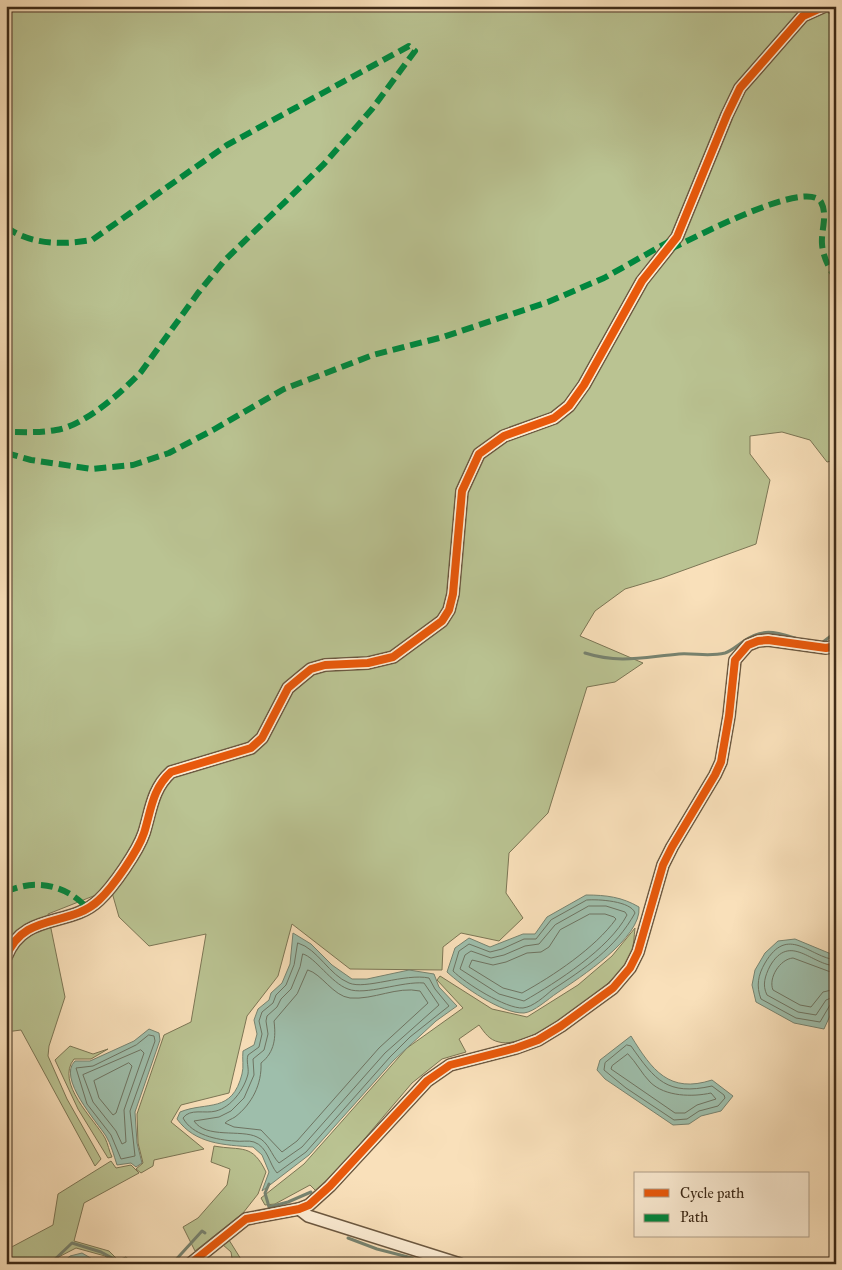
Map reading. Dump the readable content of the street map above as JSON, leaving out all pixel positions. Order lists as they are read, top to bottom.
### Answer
{
  "legend": ["Cycle path", "Path"]
}
